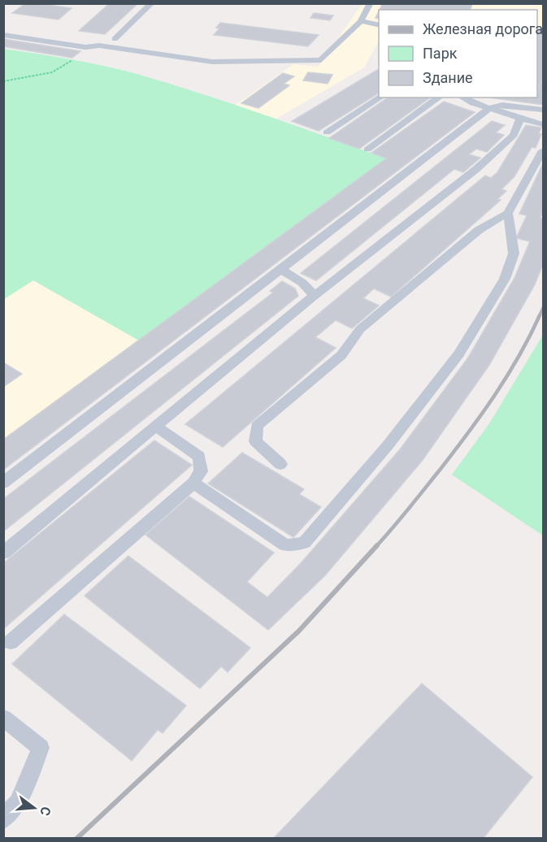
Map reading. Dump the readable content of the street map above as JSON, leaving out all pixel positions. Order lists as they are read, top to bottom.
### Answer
{
  "legend": ["Железная дорога", "Парк", "Здание"],
  "north": "right"
}
